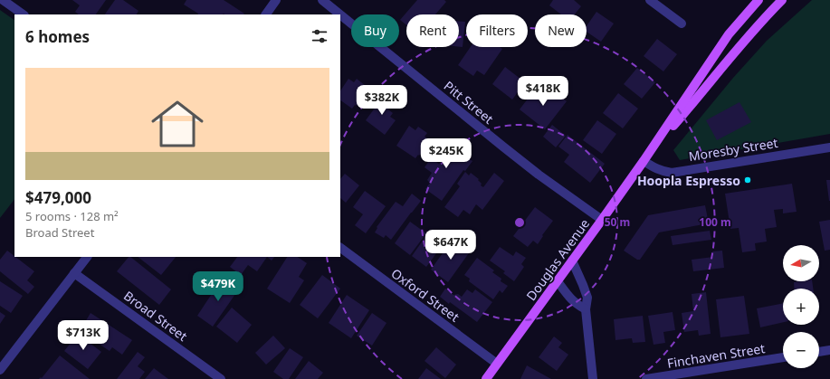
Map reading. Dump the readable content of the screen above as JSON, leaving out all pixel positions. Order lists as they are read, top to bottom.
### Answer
{
  "streets": {
    "main road": ["Douglas Avenue"],
    "street": [
      "Pitt Street",
      "Moresby Street",
      "Oxford Street",
      "Broad Street",
      "Finchaven Street"
    ]
  },
  "crossings": [
    ["Pitt Street", "Douglas Avenue"],
    ["Moresby Street", "Douglas Avenue"],
    ["Douglas Avenue", "Oxford Street"]
  ],
  "places": ["Hoopla Espresso"],
  "north": "left",
  "page": {
    "chip": [
      "Buy",
      "Rent",
      "Filters",
      "New"
    ],
    "heading": "6 homes",
    "list": [
      {
        "name": "$479,000",
        "note": "5 rooms · 128 m² · Broad Street"
      }
    ],
    "price": [
      "$418K",
      "$382K",
      "$245K",
      "$647K",
      "$479K",
      "$713K"
    ],
    "map_buttons": ["+", "−"]
  },
  "rings": ["50 m", "100 m"]
}
